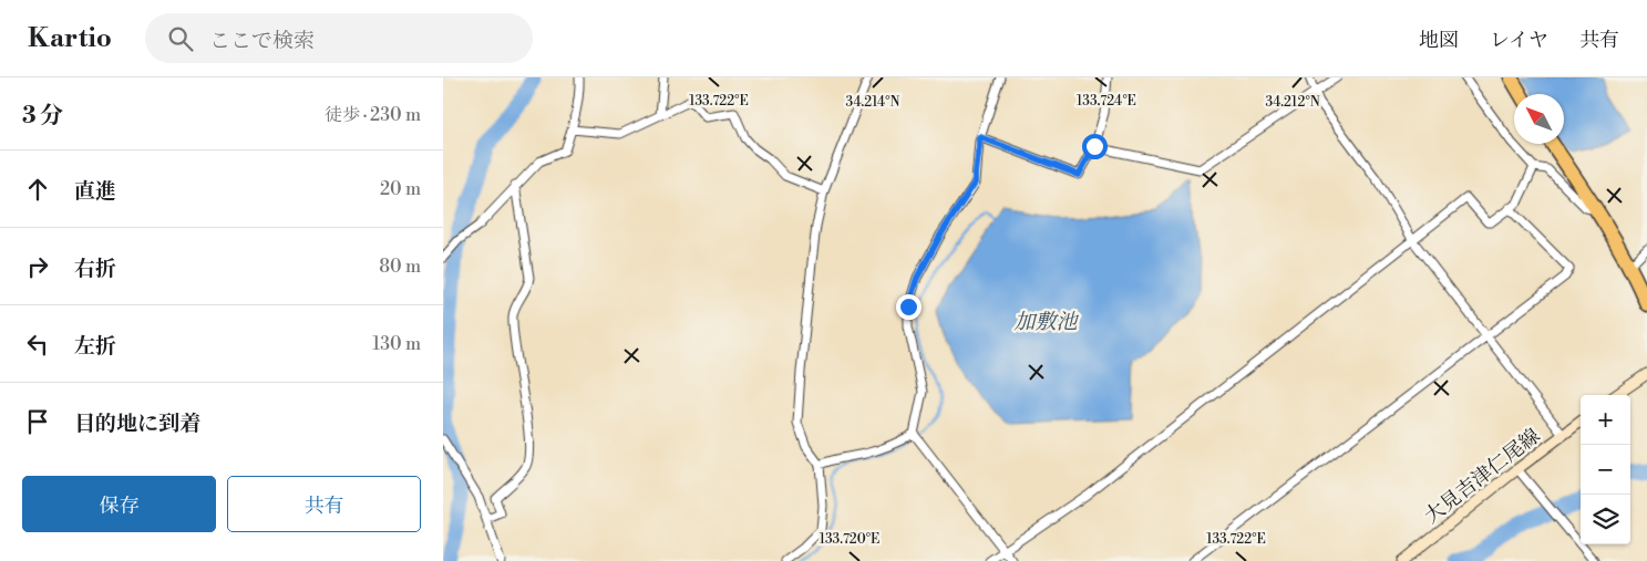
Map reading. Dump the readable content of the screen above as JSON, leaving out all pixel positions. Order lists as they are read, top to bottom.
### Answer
{
  "streets": {
    "main road": ["大見吉津仁尾線"]
  },
  "water": ["加敷池"],
  "north": "top left",
  "page": {
    "header": "Kartio",
    "search": "ここで検索",
    "nav": ["地図", "レイヤ", "共有"],
    "heading": ["3 分", "徒歩 · 230 m"],
    "list": [
      ["直進", "20 m"],
      ["右折", "80 m"],
      ["左折", "130 m"],
      "目的地に到着"
    ],
    "map_buttons": ["+", "−"],
    "buttons": ["保存", "共有"]
  },
  "coordinates": [
    "133.722°E",
    "133.724°E",
    "34.214°N",
    "34.212°N",
    "133.720°E"
  ]
}
